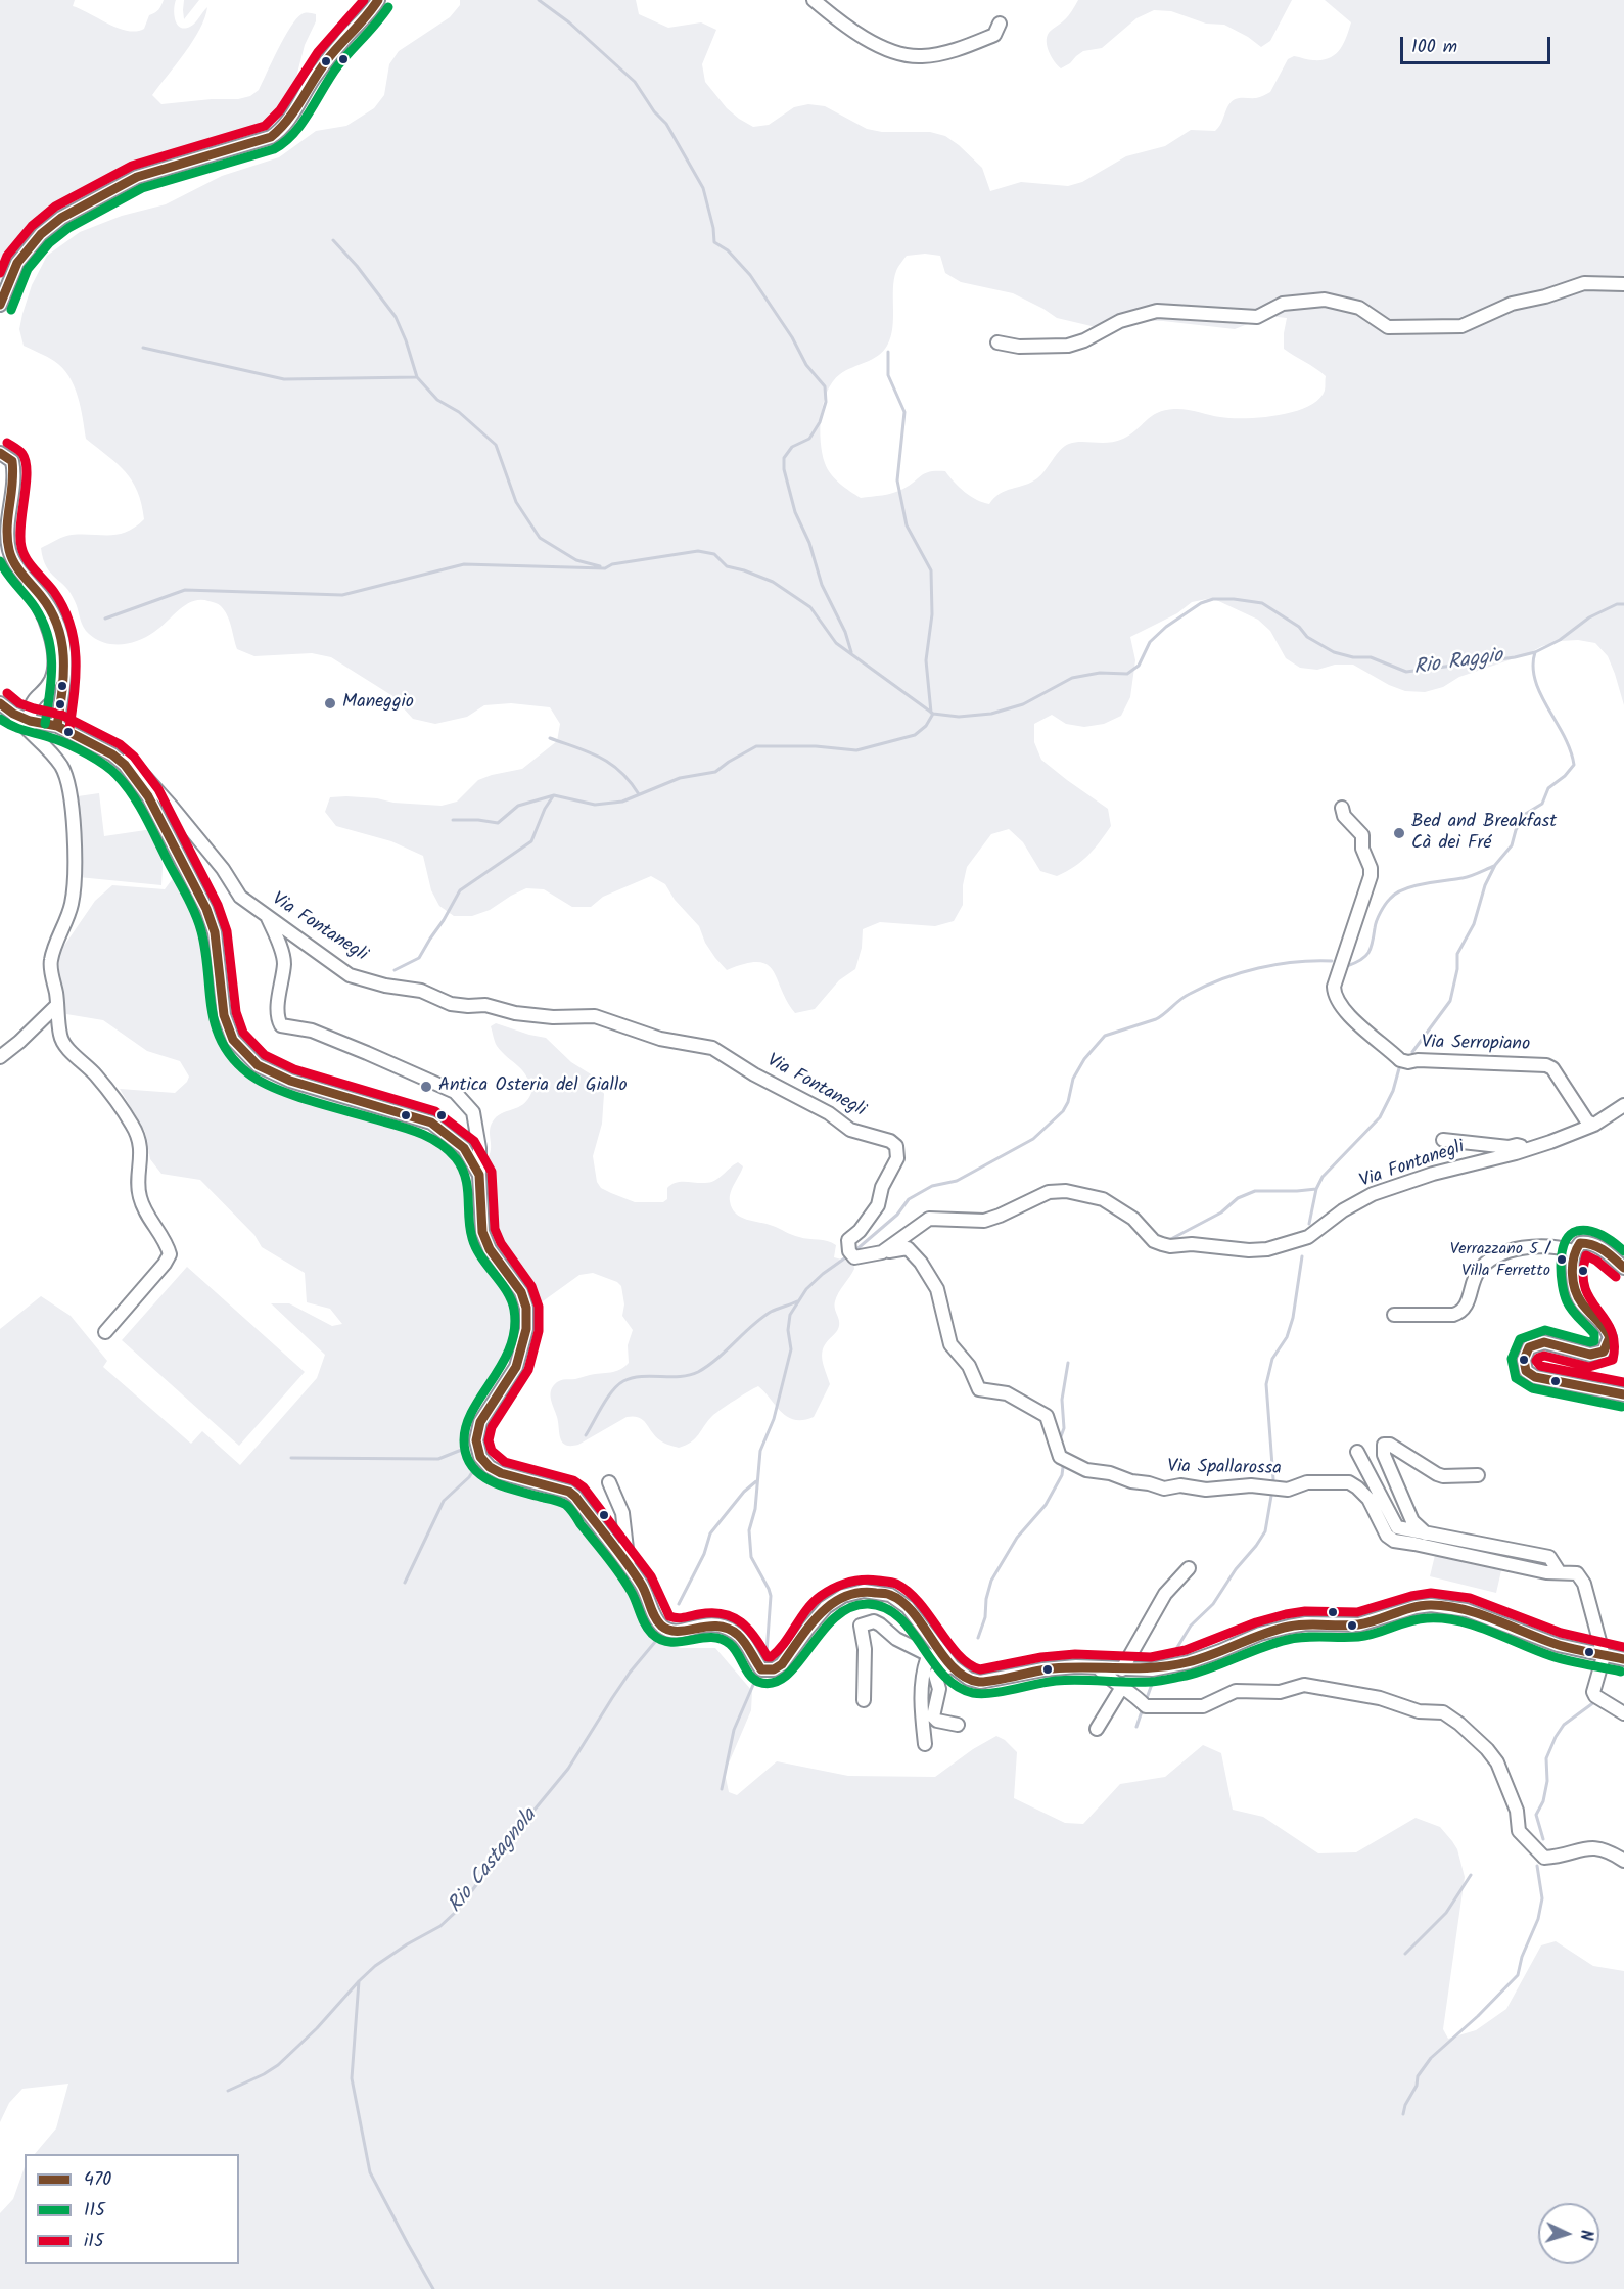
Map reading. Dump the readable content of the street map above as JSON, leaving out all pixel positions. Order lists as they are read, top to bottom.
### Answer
{
  "streets": {
    "street": ["Via Fontanegli", "Via Serropiano", "Via Spallarossa"]
  },
  "crossings": [
    ["Via Fontanegli", "Via Serropiano"],
    ["Via Fontanegli", "Via Spallarossa"]
  ],
  "water": ["Rio Raggio", "Rio Castagnola"],
  "places": [
    "Maneggio",
    "Bed and Breakfast Cà dei Fré",
    "Antica Osteria del Giallo",
    "Verrazzano 5 / Villa Ferretto"
  ],
  "lines": ["transit line 470", "transit line i15", "transit line I15"],
  "legend": ["470", "I15", "i15"],
  "scale_bar": "100 m",
  "north": "right"
}
